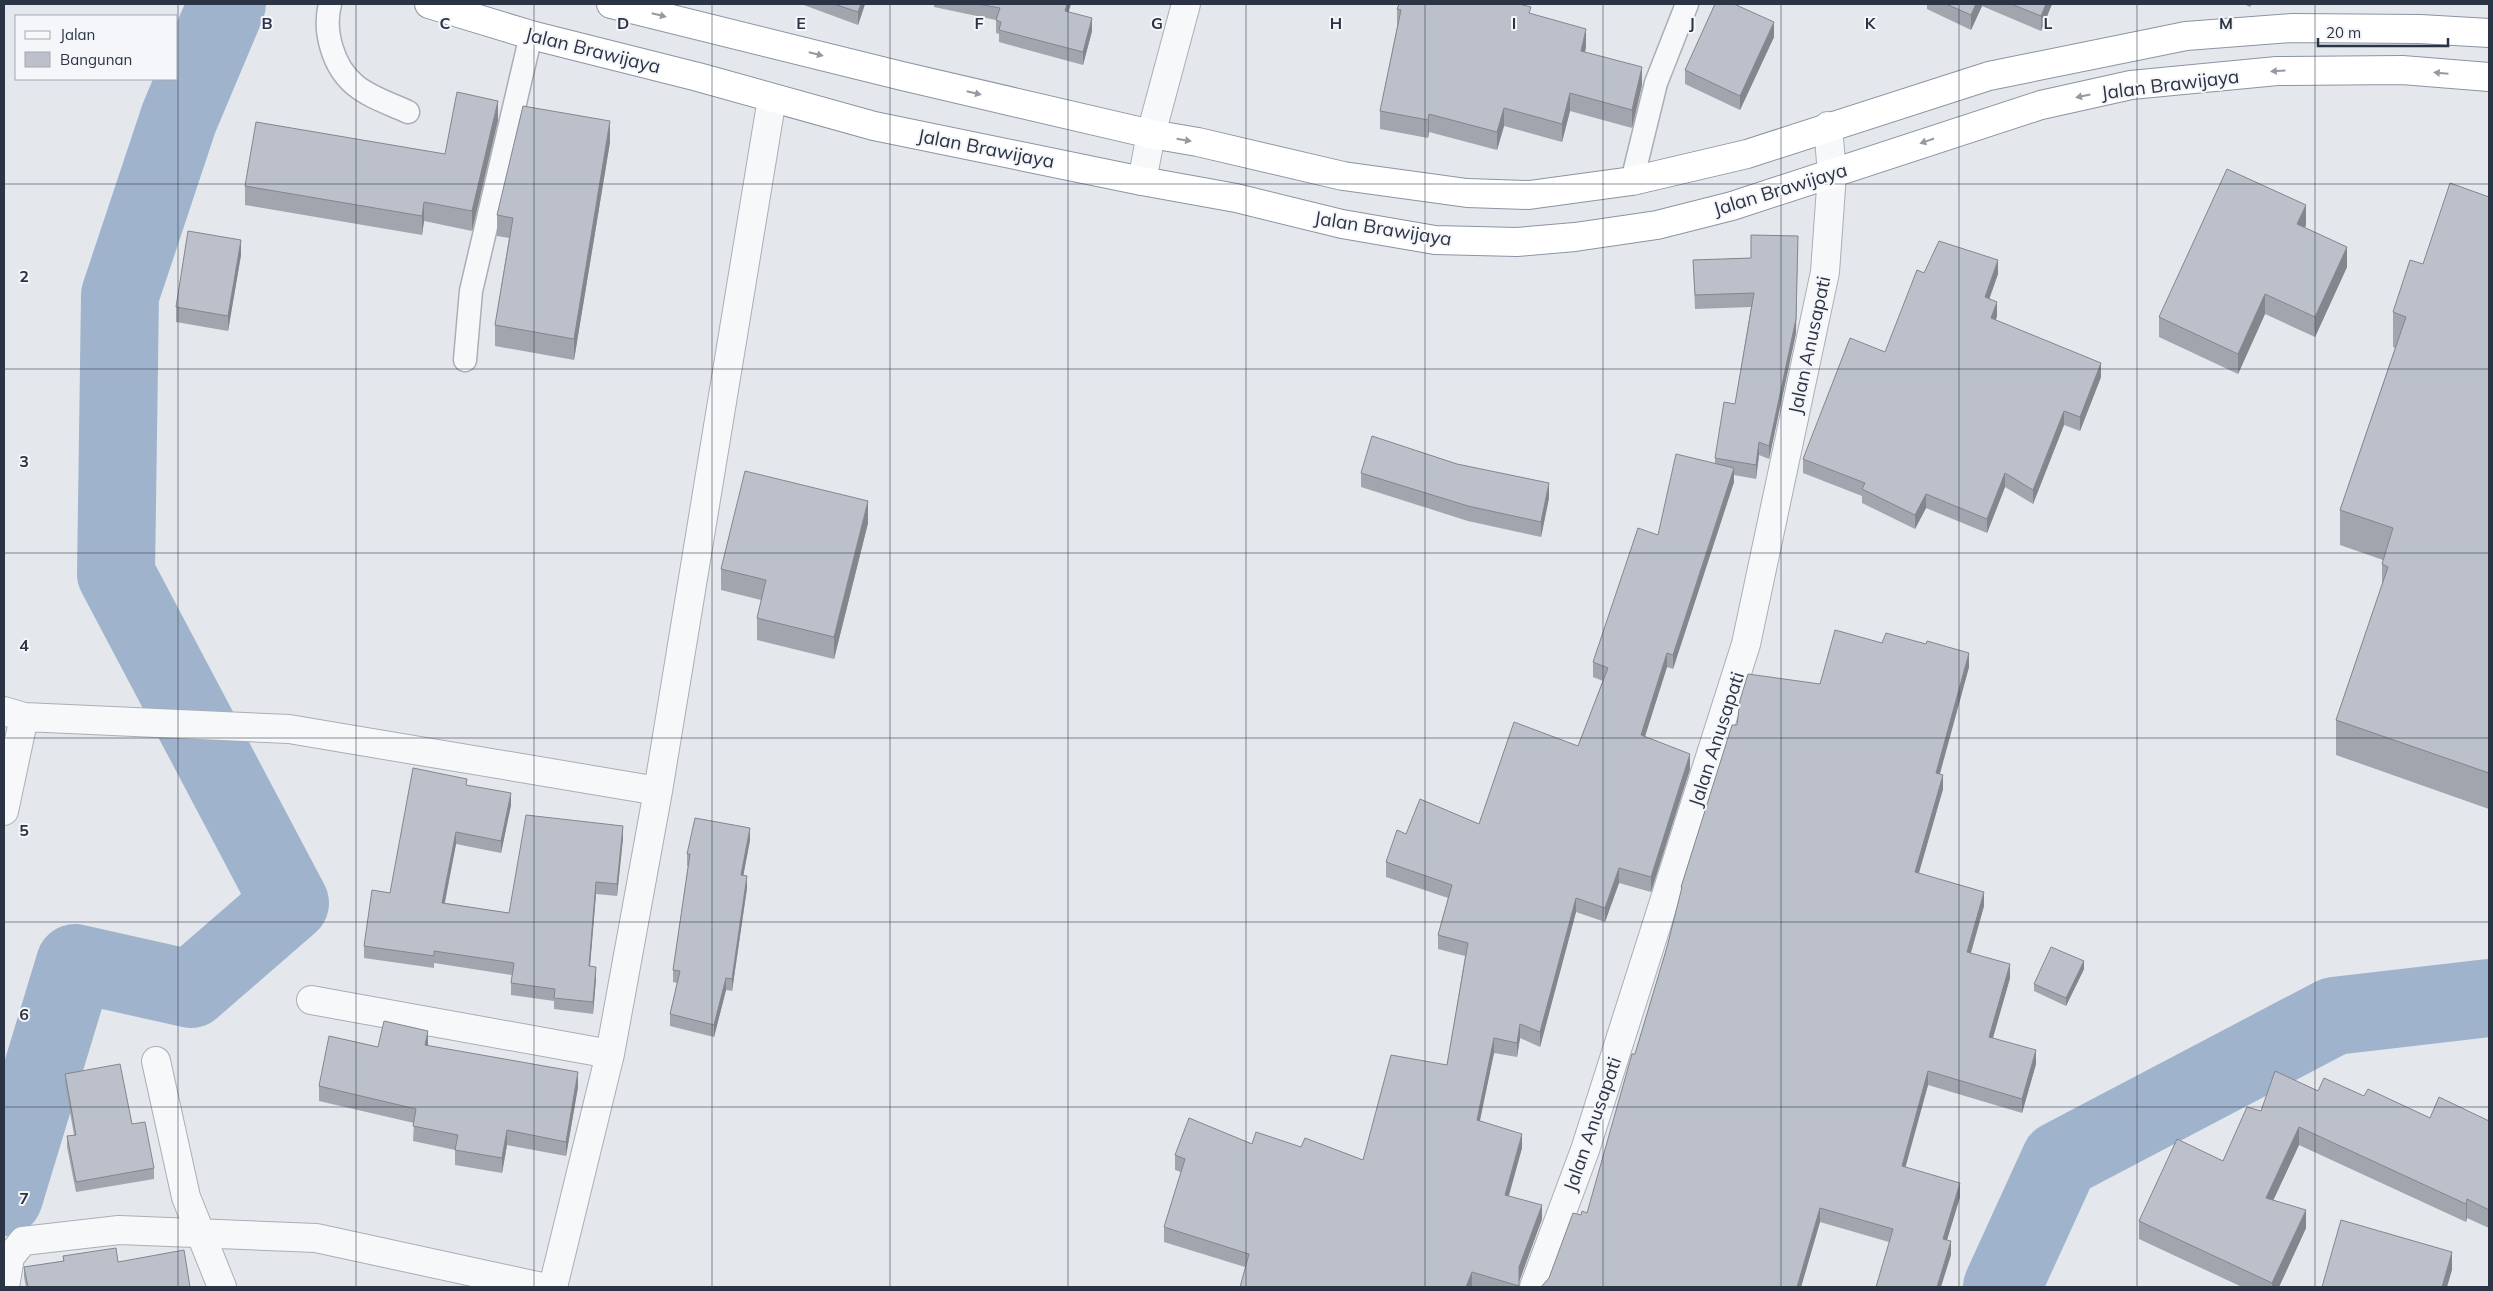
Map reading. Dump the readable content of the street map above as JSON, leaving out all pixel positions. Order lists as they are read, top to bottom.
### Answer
{
  "streets": {
    "highway": ["Jalan Brawijaya"],
    "street": ["Jalan Anusapati"]
  },
  "crossings": [
    ["Jalan Brawijaya", "Jalan Anusapati"]
  ],
  "legend": ["Jalan", "Bangunan"],
  "scale_bar": "20 m",
  "grid": {
    "columns": [
      "B",
      "C",
      "D",
      "E",
      "F",
      "G",
      "H",
      "I",
      "J",
      "K",
      "L",
      "M"
    ],
    "rows": [
      "2",
      "3",
      "4",
      "5",
      "6",
      "7"
    ]
  }
}
